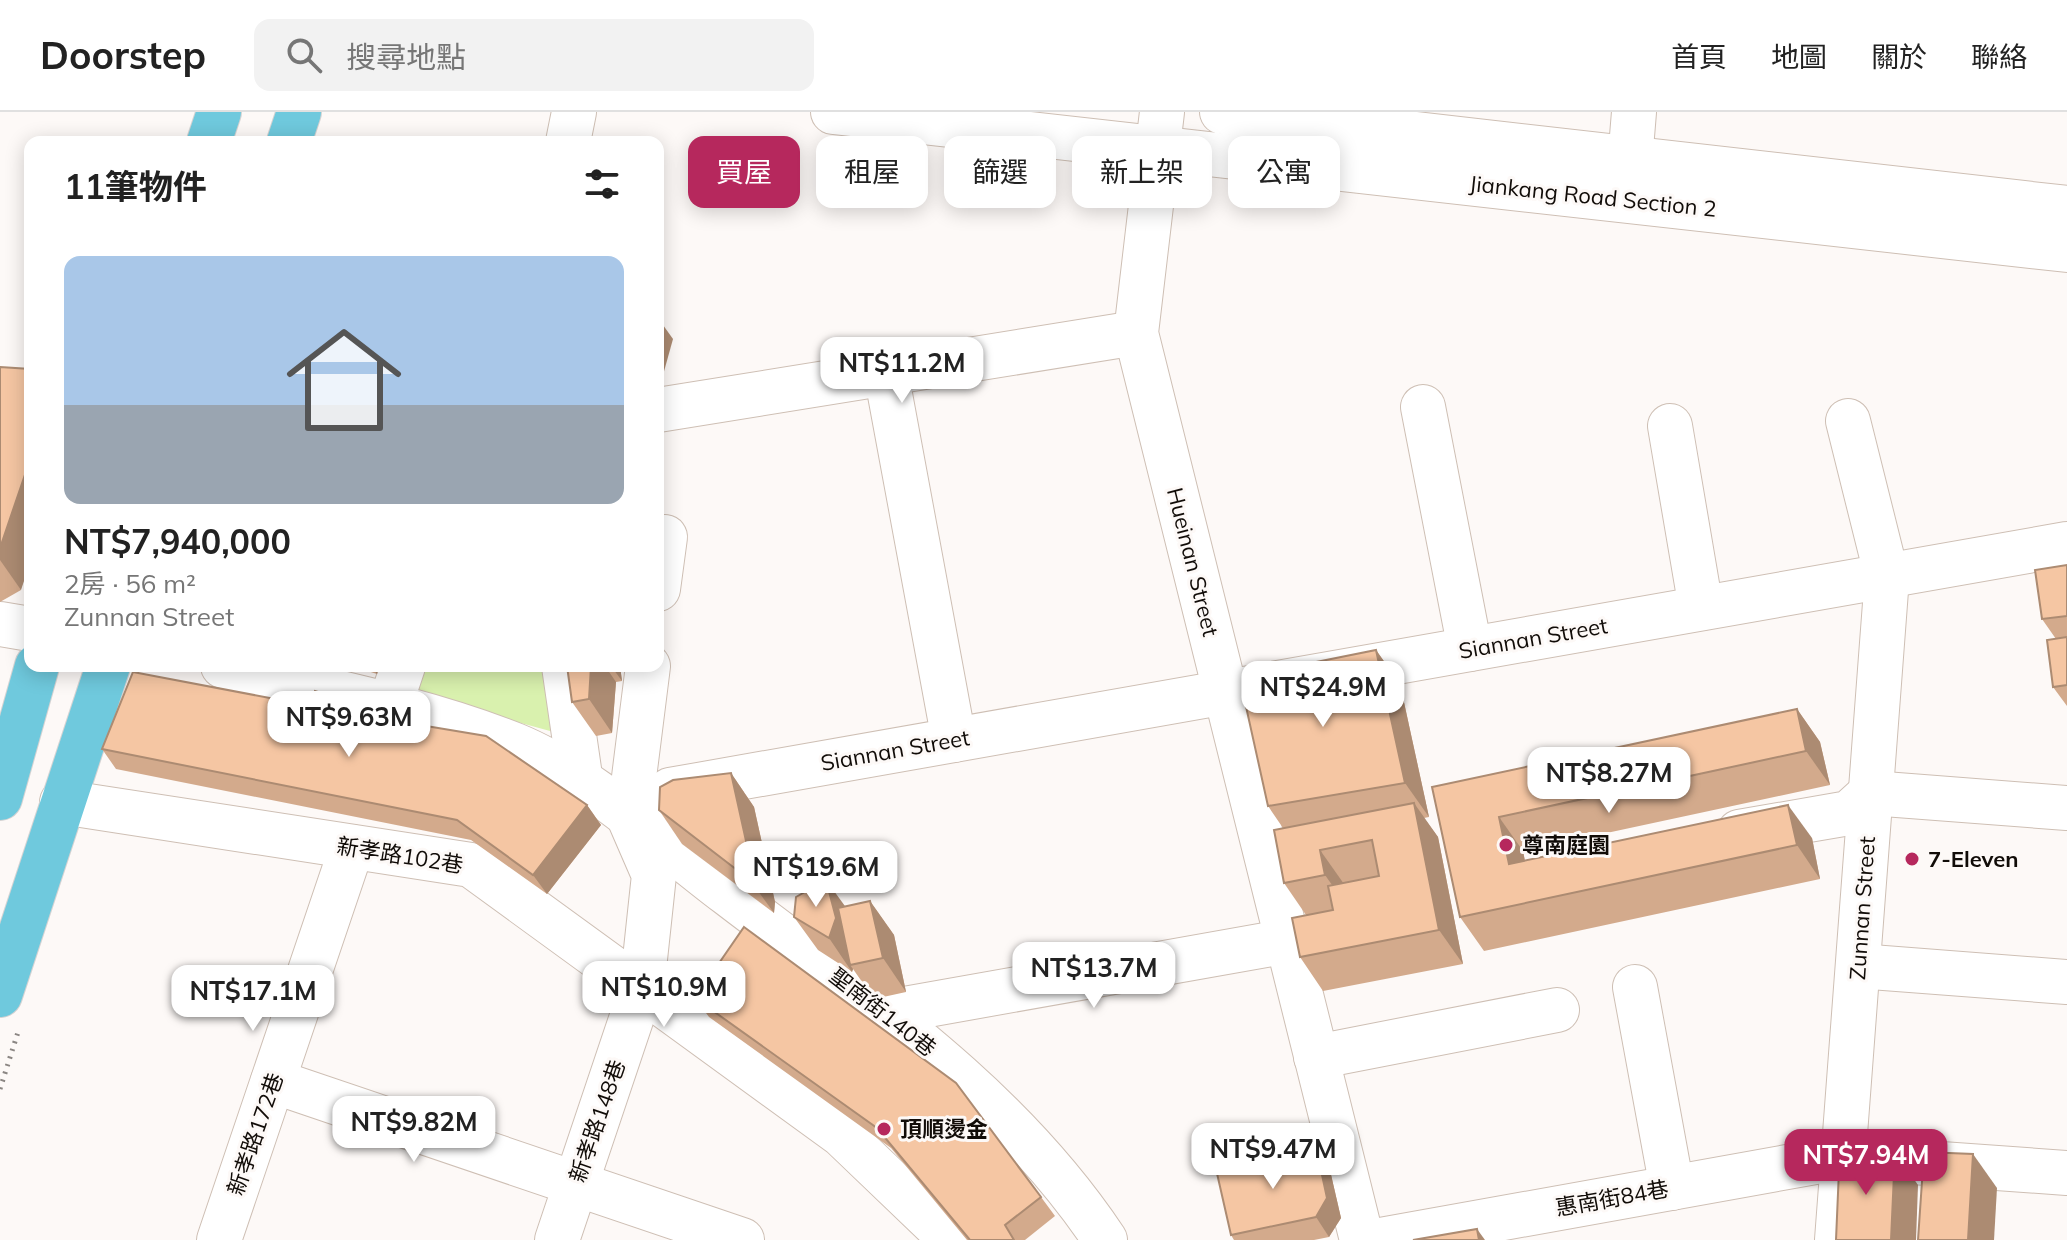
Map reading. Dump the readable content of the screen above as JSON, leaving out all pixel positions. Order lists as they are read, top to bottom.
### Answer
{
  "streets": {
    "street": [
      "Jiankang Road Section 2",
      "Hueinan Street",
      "Siannan Street",
      "新孝路102巷",
      "Zunnan Street",
      "聖南街140巷",
      "新孝路148巷",
      "新孝路172巷",
      "惠南街84巷"
    ]
  },
  "crossings": [
    ["Jiankang Road Section 2", "Hueinan Street"],
    ["Hueinan Street", "Siannan Street"],
    ["Siannan Street", "Zunnan Street"],
    ["Siannan Street", "聖南街140巷"],
    ["Siannan Street", "新孝路148巷"],
    ["新孝路102巷", "新孝路148巷"],
    ["新孝路102巷", "新孝路172巷"],
    ["Zunnan Street", "惠南街84巷"],
    ["聖南街140巷", "新孝路148巷"]
  ],
  "places": ["尊南庭園", "7-Eleven", "頂順燙金"],
  "page": {
    "header": "Doorstep",
    "search": "搜尋地點",
    "nav": [
      "首頁",
      "地圖",
      "關於",
      "聯絡"
    ],
    "chip": [
      "買屋",
      "租屋",
      "篩選",
      "新上架",
      "公寓"
    ],
    "heading": "11筆物件",
    "list": [
      {
        "name": "NT$7,940,000",
        "note": "2房 · 56 m² · Zunnan Street"
      }
    ],
    "price": [
      "NT$11.2M",
      "NT$24.9M",
      "NT$9.63M",
      "NT$8.27M",
      "NT$19.6M",
      "NT$13.7M",
      "NT$10.9M",
      "NT$17.1M",
      "NT$9.82M",
      "NT$9.47M",
      "NT$7.94M"
    ]
  }
}
